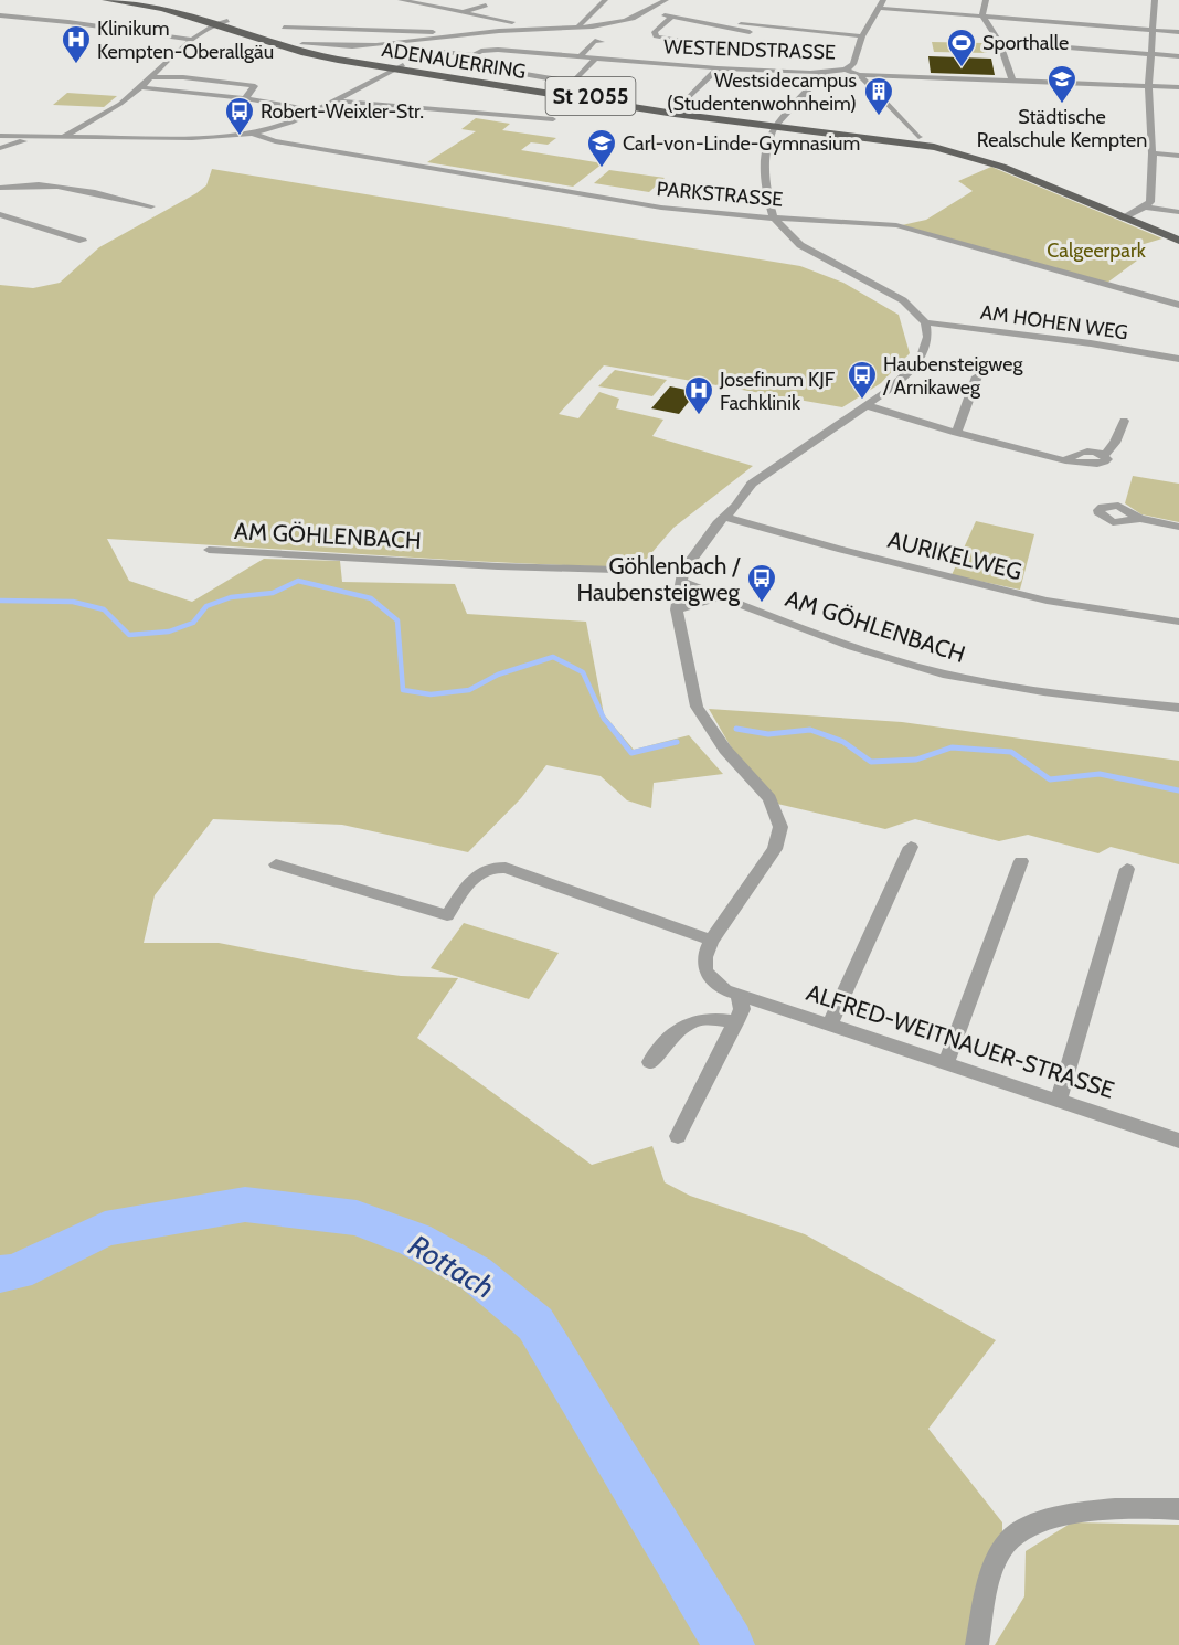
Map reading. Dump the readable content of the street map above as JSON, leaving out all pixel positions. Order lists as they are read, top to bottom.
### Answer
{
  "streets": {
    "main road": ["ADENAUERRING", "St 2055"],
    "street": [
      "WESTENDSTRASSE",
      "PARKSTRASSE",
      "AM HOHEN WEG",
      "AM GÖHLENBACH",
      "AURIKELWEG",
      "ALFRED-WEITNAUER-STRASSE"
    ]
  },
  "water": ["Rottach"],
  "parks": ["Calgeerpark"],
  "places": {
    "hospital": ["Klinikum Kempten-Oberallgäu", "Josefinum KJF Fachklinik"],
    "sports": ["Sporthalle"],
    "school or university": ["Städtische Realschule Kempten", "Carl-von-Linde-Gymnasium"],
    "building": ["Westsidecampus (Studentenwohnheim)"],
    "bus stop": ["Robert-Weixler-Str.", "Haubensteigweg / Arnikaweg", "Göhlenbach / Haubensteigweg"]
  }
}
